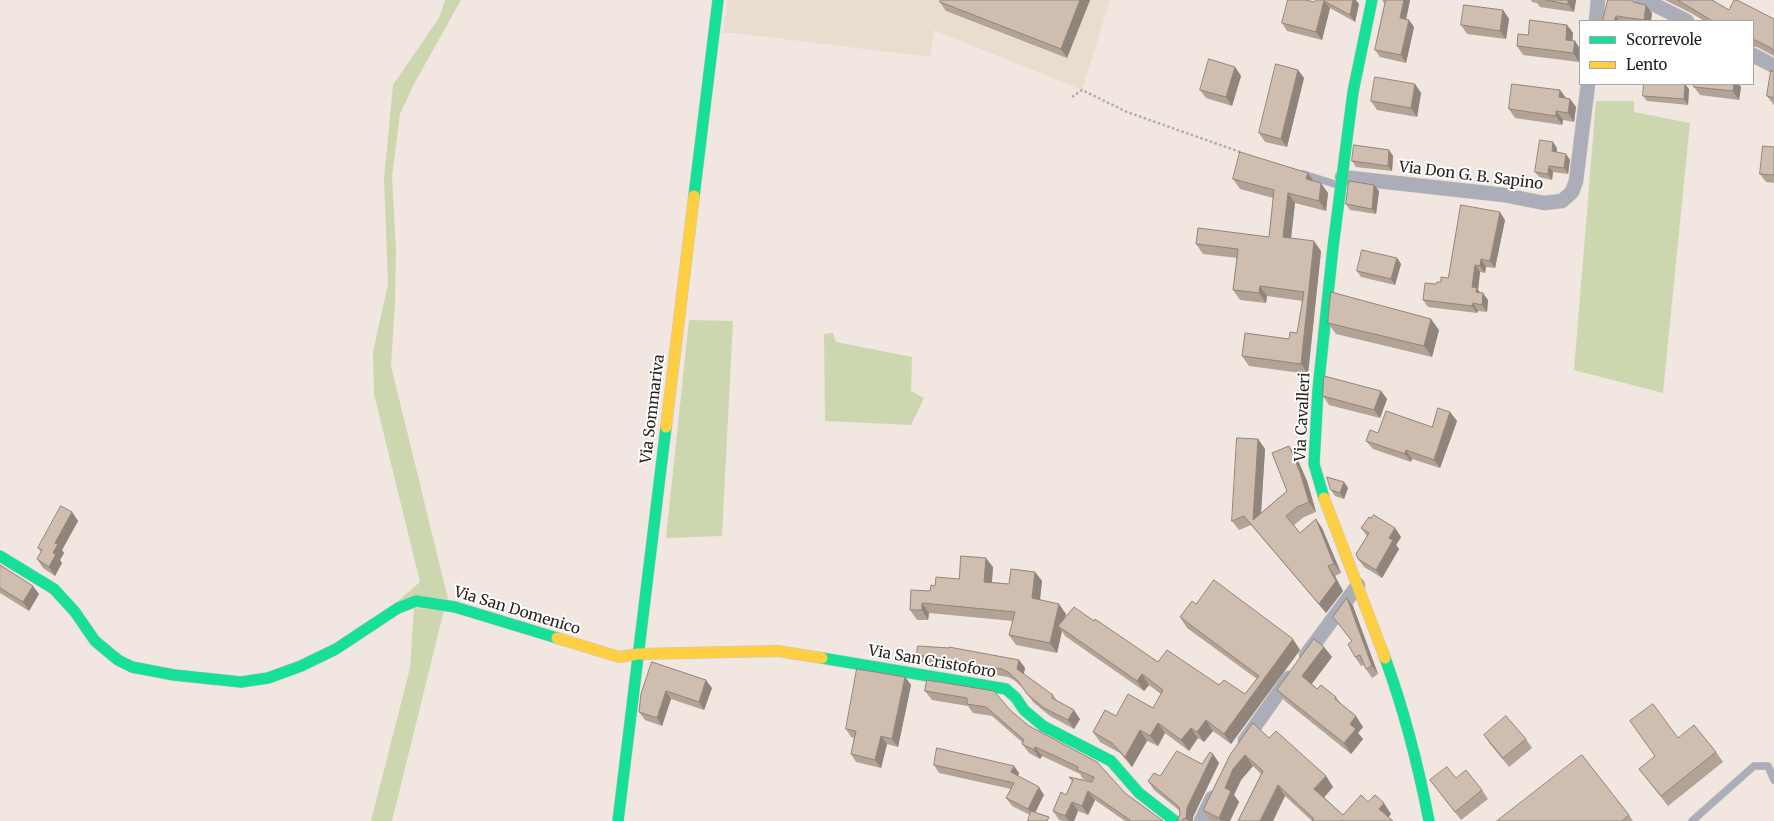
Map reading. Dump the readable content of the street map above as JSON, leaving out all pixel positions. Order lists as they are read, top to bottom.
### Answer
{
  "streets": {
    "street": [
      "Via Don G. B. Sapino",
      "Via Sommariva",
      "Via Cavalleri",
      "Via San Domenico",
      "Via San Cristoforo"
    ]
  },
  "crossings": [
    ["Via Don G. B. Sapino", "Via Cavalleri"],
    ["Via Sommariva", "Via San Domenico"],
    ["Via Sommariva", "Via San Cristoforo"],
    ["Via San Domenico", "Via San Cristoforo"]
  ],
  "legend": ["Scorrevole", "Lento"]
}
